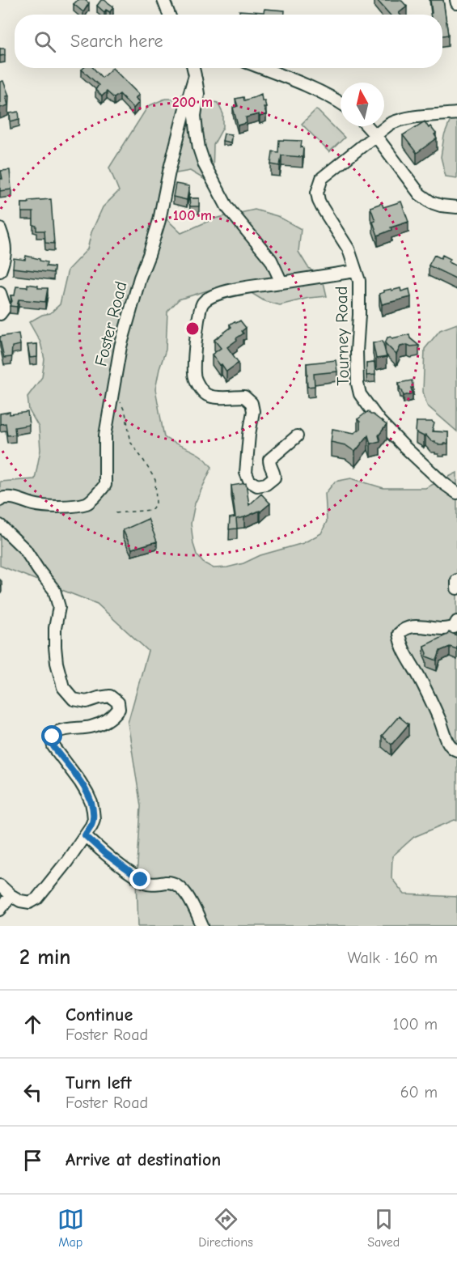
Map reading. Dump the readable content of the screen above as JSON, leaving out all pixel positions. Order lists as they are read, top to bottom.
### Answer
{
  "streets": {
    "street": ["Foster Road", "Tourney Road"]
  },
  "north": "top",
  "page": {
    "search": "Search here",
    "heading": ["2 min", "Walk · 160 m"],
    "list": [
      ["Continue", "Foster Road", "100 m"],
      ["Turn left", "Foster Road", "60 m"],
      "Arrive at destination"
    ],
    "nav": ["Map", "Directions", "Saved"]
  },
  "rings": ["200 m", "100 m"]
}
